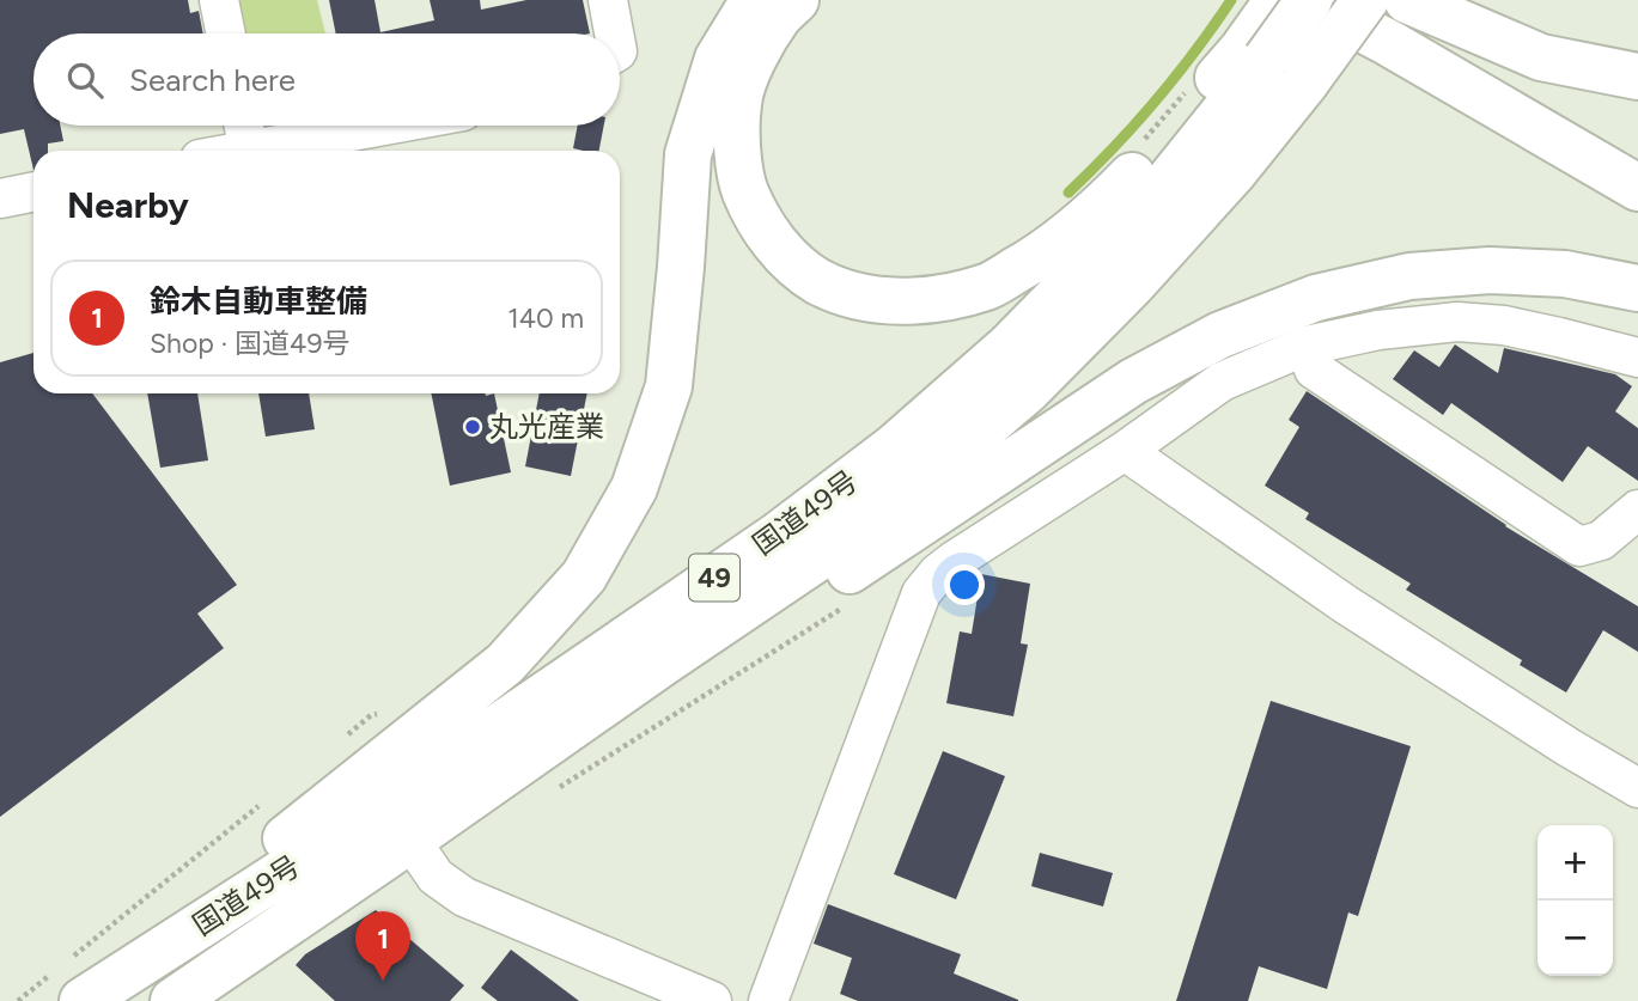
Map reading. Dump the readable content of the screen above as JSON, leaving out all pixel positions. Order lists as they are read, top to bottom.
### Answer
{
  "streets": {
    "highway": ["国道49号", "49"]
  },
  "places": ["丸光産業"],
  "page": {
    "search": "Search here",
    "heading": "Nearby",
    "list": [
      {
        "mark": "1",
        "name": "鈴木自動車整備",
        "note": "Shop · 国道49号",
        "value": "140 m"
      }
    ],
    "map_buttons": ["+", "−"],
    "pins": "1"
  }
}
